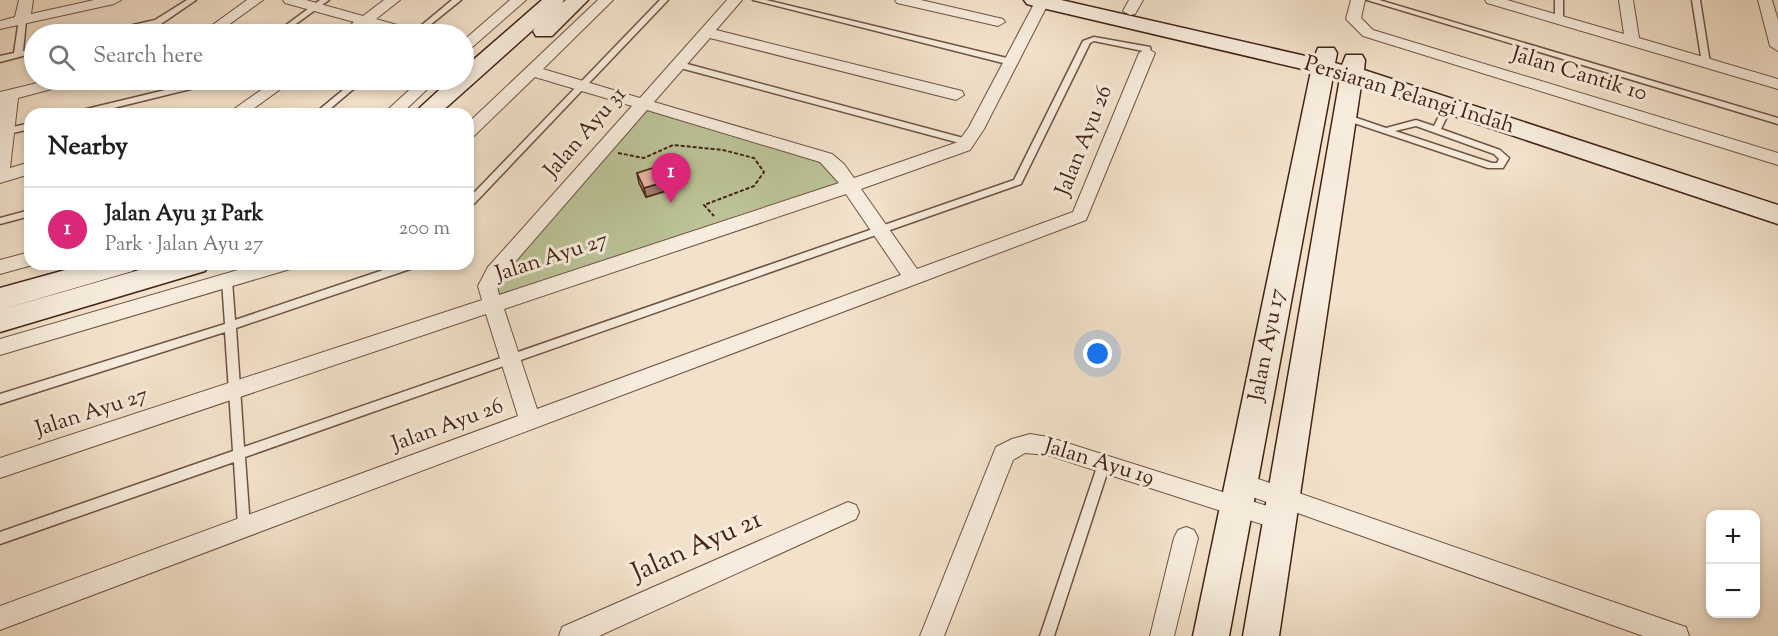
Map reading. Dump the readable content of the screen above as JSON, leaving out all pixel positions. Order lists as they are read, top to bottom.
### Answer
{
  "streets": {
    "street": [
      "Jalan Cantik 10",
      "Persiaran Pelangi Indah",
      "Jalan Ayu 31",
      "Jalan Ayu 26",
      "Jalan Ayu 27",
      "Jalan Ayu 17",
      "Jalan Ayu 19",
      "Jalan Ayu 21"
    ]
  },
  "crossings": [
    ["Persiaran Pelangi Indah", "Jalan Ayu 17"],
    ["Jalan Ayu 31", "Jalan Ayu 27"],
    ["Jalan Ayu 17", "Jalan Ayu 19"]
  ],
  "page": {
    "search": "Search here",
    "heading": "Nearby",
    "pins": "1",
    "list": [
      {
        "mark": "1",
        "name": "Jalan Ayu 31 Park",
        "note": "Park · Jalan Ayu 27",
        "value": "200 m"
      }
    ],
    "map_buttons": ["+", "−"]
  }
}
